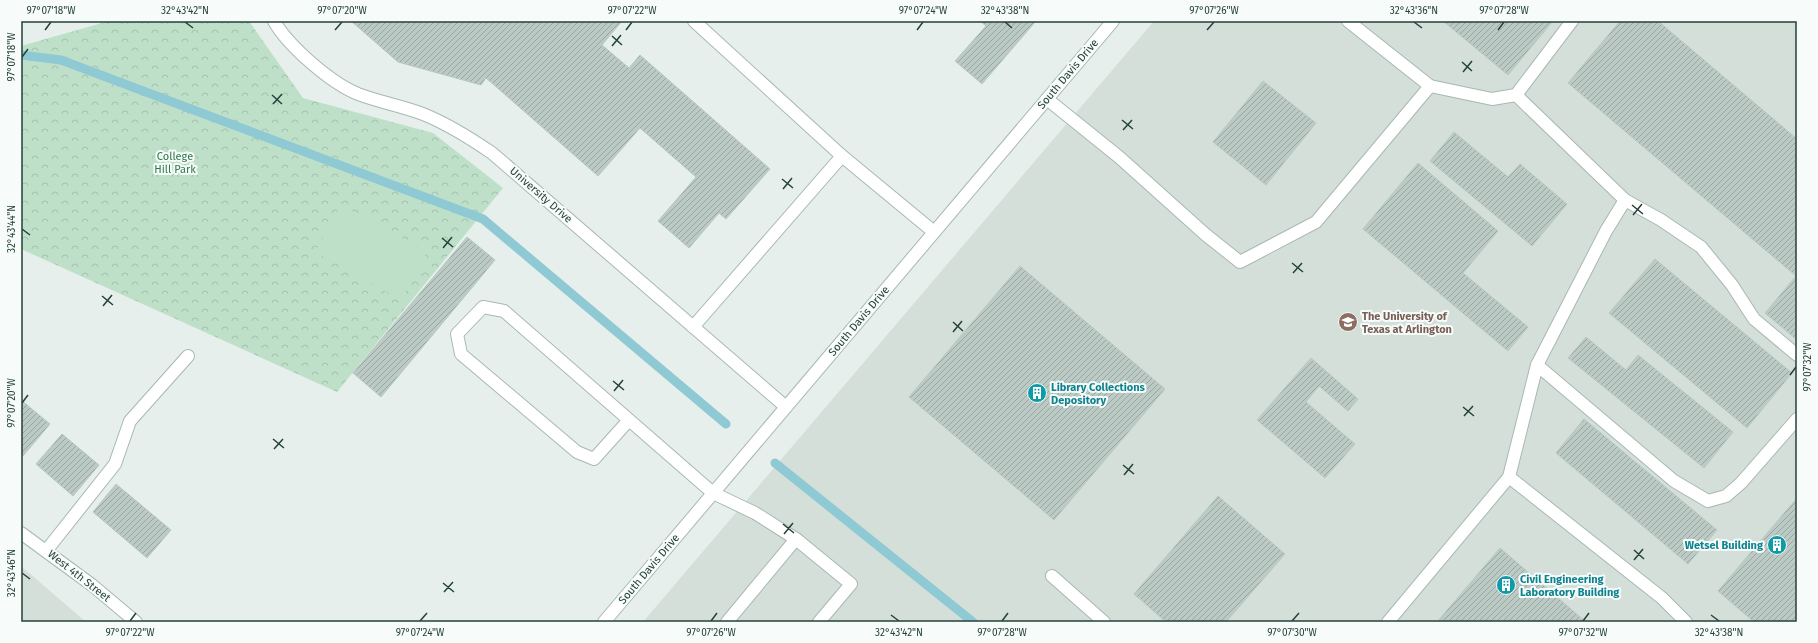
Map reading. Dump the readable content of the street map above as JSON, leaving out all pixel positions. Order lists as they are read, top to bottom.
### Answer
{
  "streets": {
    "street": ["South Davis Drive", "University Drive", "West 4th Street"]
  },
  "crossings": [
    ["South Davis Drive", "University Drive"]
  ],
  "parks": ["College Hill Park"],
  "places": {
    "school or university": ["The University of Texas at Arlington"],
    "building": ["Library Collections Depository", "Wetsel Building", "Civil Engineering Laboratory Building"]
  },
  "coordinates": [
    "97°07'18\"W",
    "32°43'42\"N",
    "97°07'20\"W",
    "97°07'22\"W",
    "97°07'24\"W",
    "32°43'38\"N",
    "97°07'26\"W",
    "32°43'36\"N",
    "97°07'28\"W",
    "32°43'44\"N",
    "97°07'32\"W",
    "32°43'46\"N",
    "97°07'30\"W"
  ]
}
